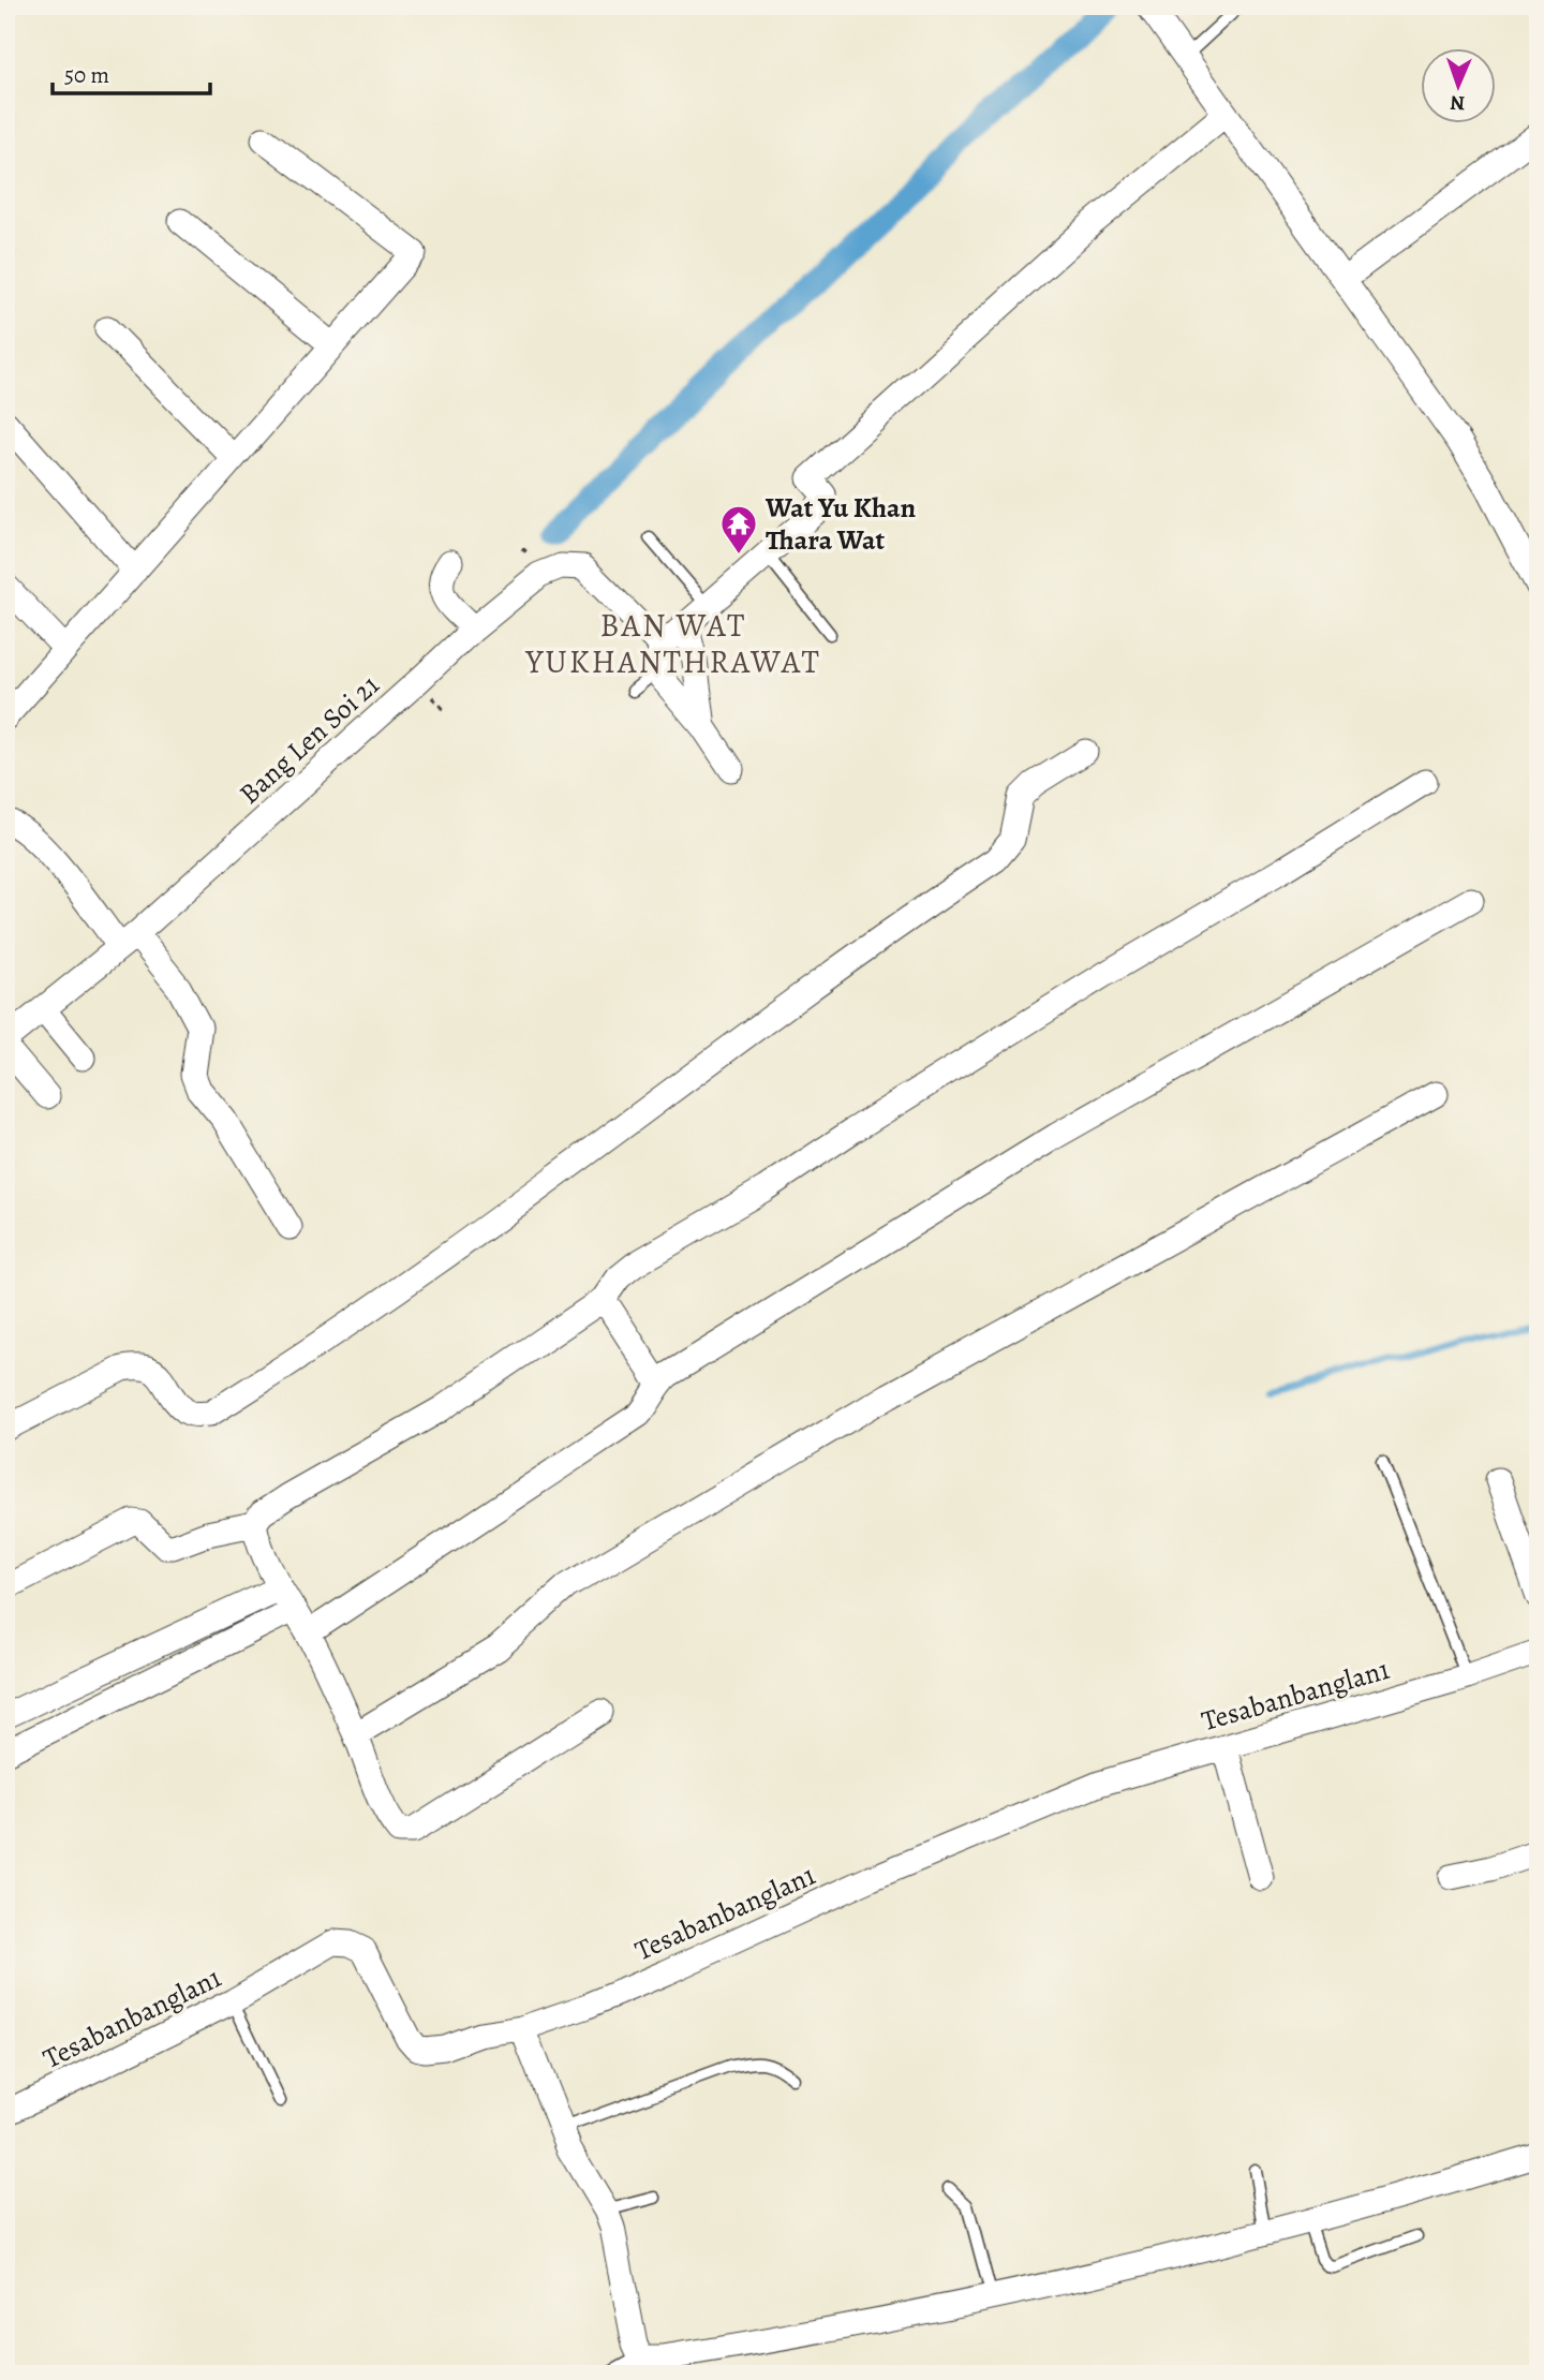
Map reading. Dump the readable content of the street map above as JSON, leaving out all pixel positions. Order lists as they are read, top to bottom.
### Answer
{
  "streets": {
    "street": ["Bang Len Soi 21", "Tesabanbanglan1"]
  },
  "districts": ["BAN WAT YUKHANTHRAWAT"],
  "places": {
    "temple": ["Wat Yu Khan Thara Wat"]
  },
  "scale_bar": "50 m",
  "north": "bottom"
}
